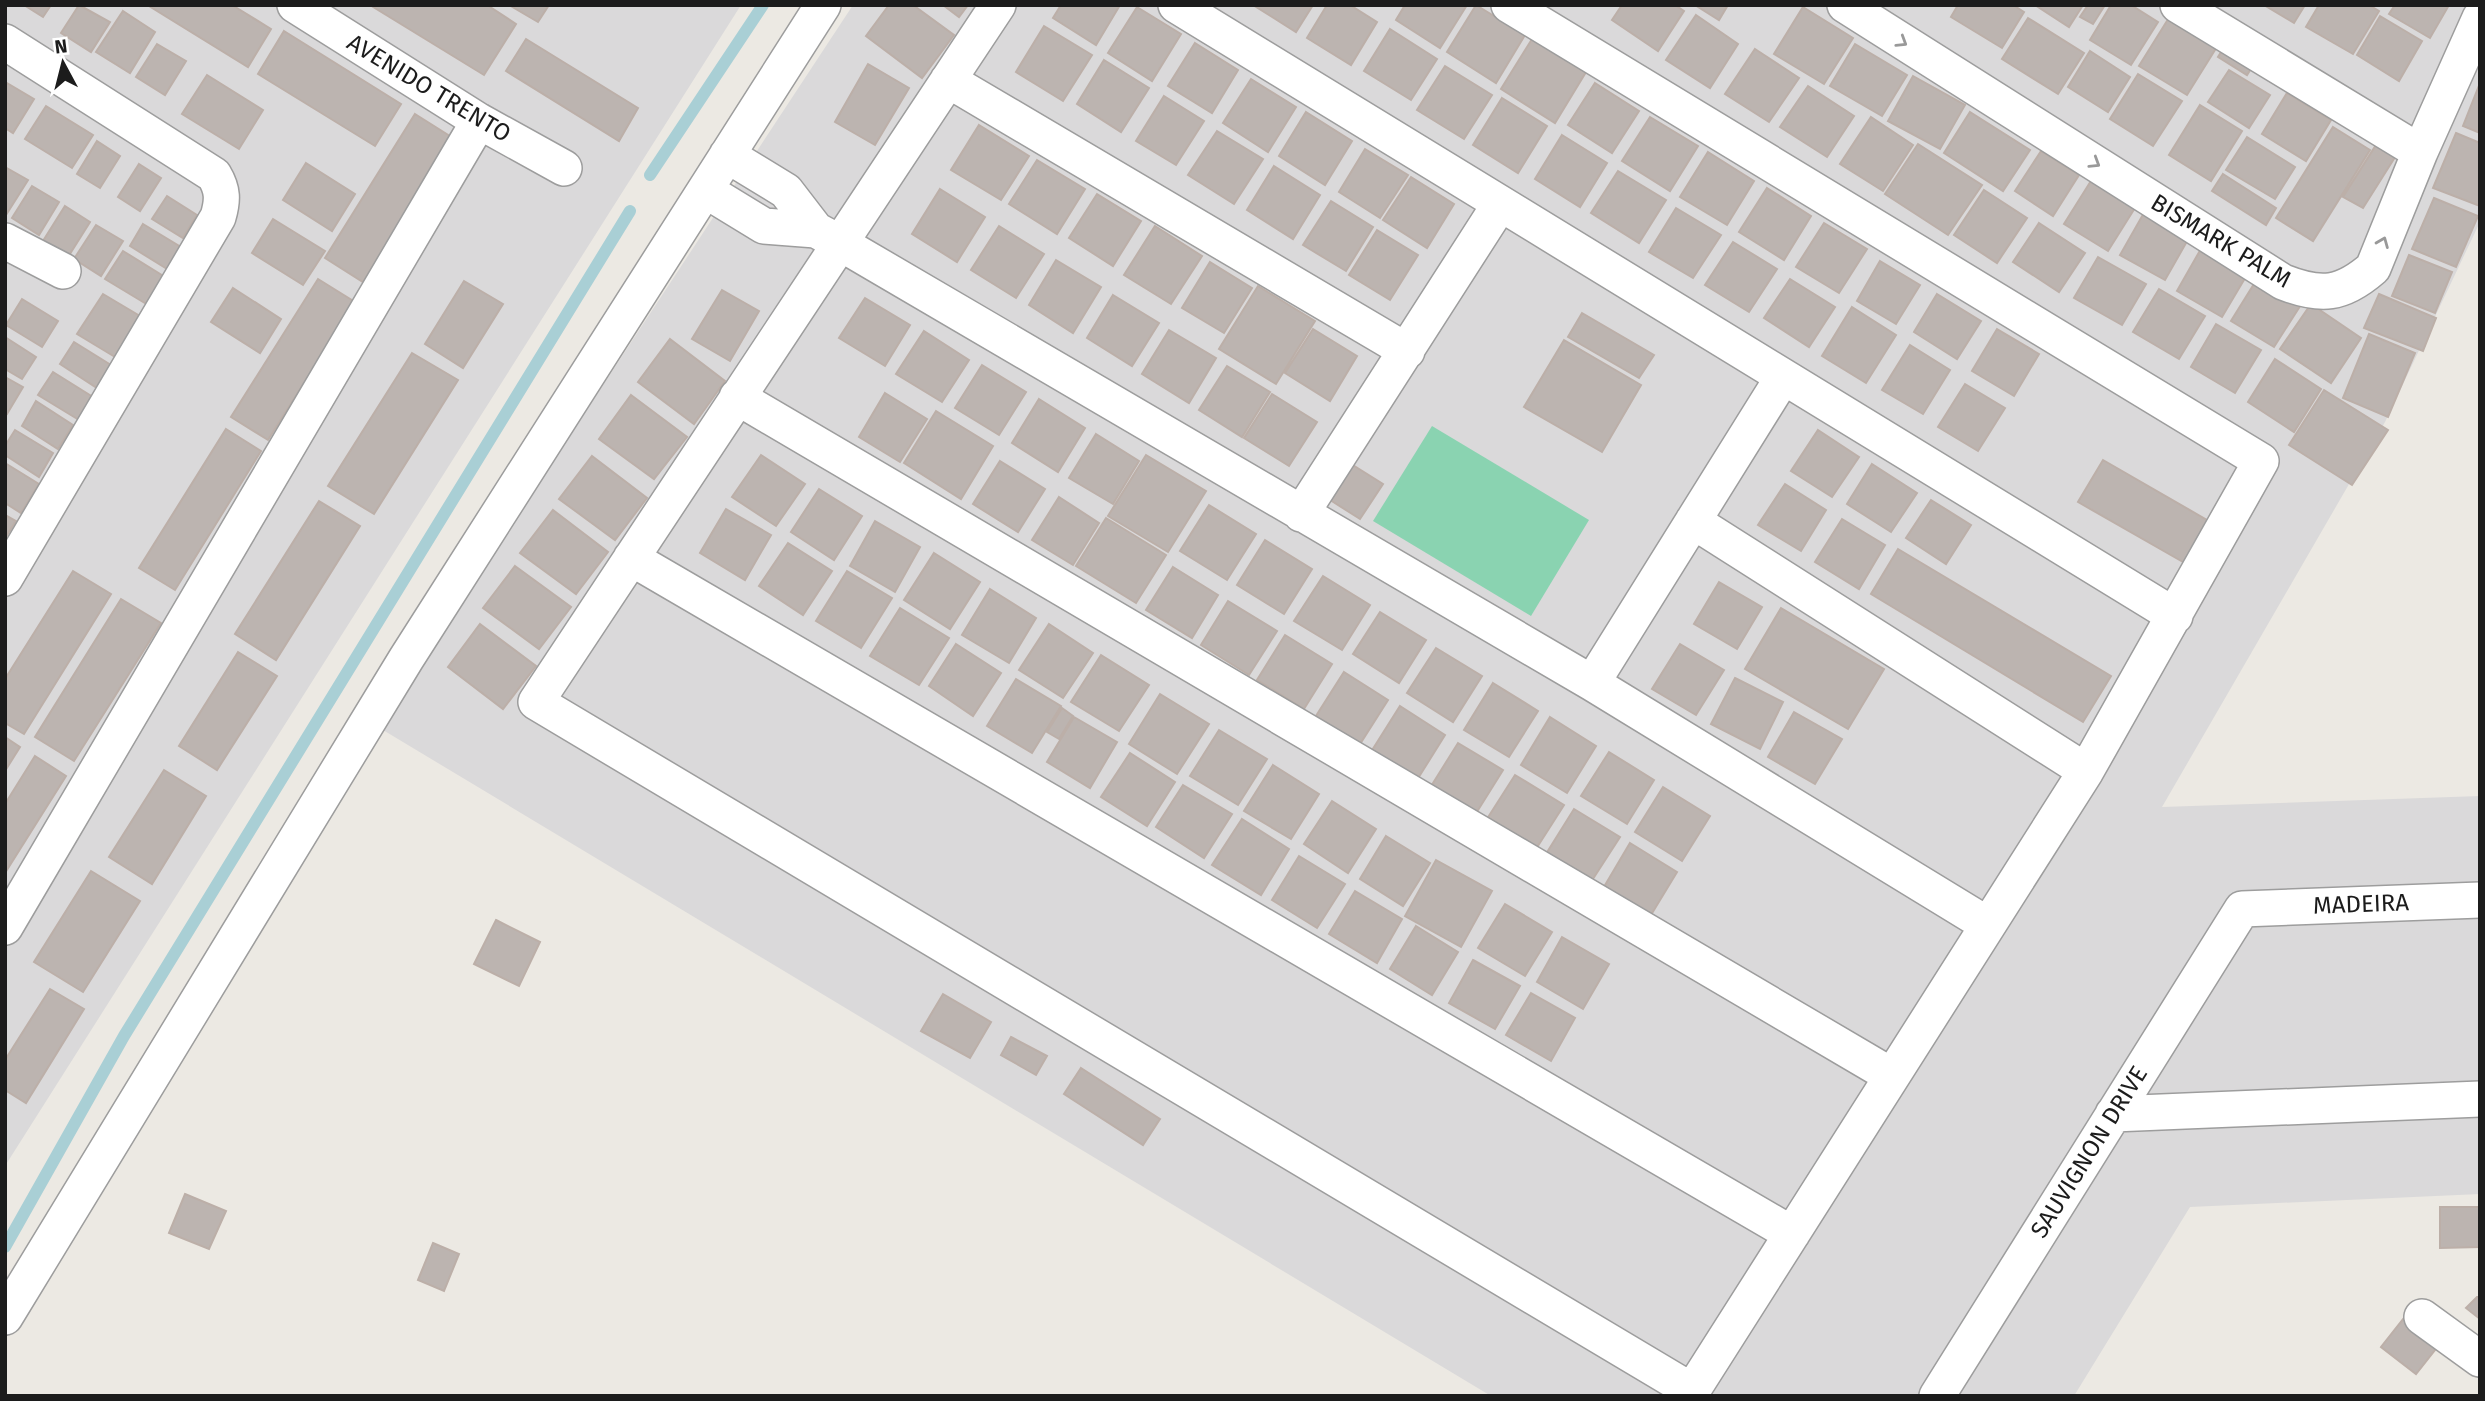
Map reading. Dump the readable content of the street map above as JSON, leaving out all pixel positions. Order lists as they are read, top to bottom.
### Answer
{
  "streets": {
    "street": [
      "AVENIDO TRENTO",
      "BISMARK PALM",
      "MADEIRA",
      "SAUVIGNON DRIVE"
    ]
  },
  "crossings": [
    ["MADEIRA", "SAUVIGNON DRIVE"]
  ],
  "north": "top"
}
